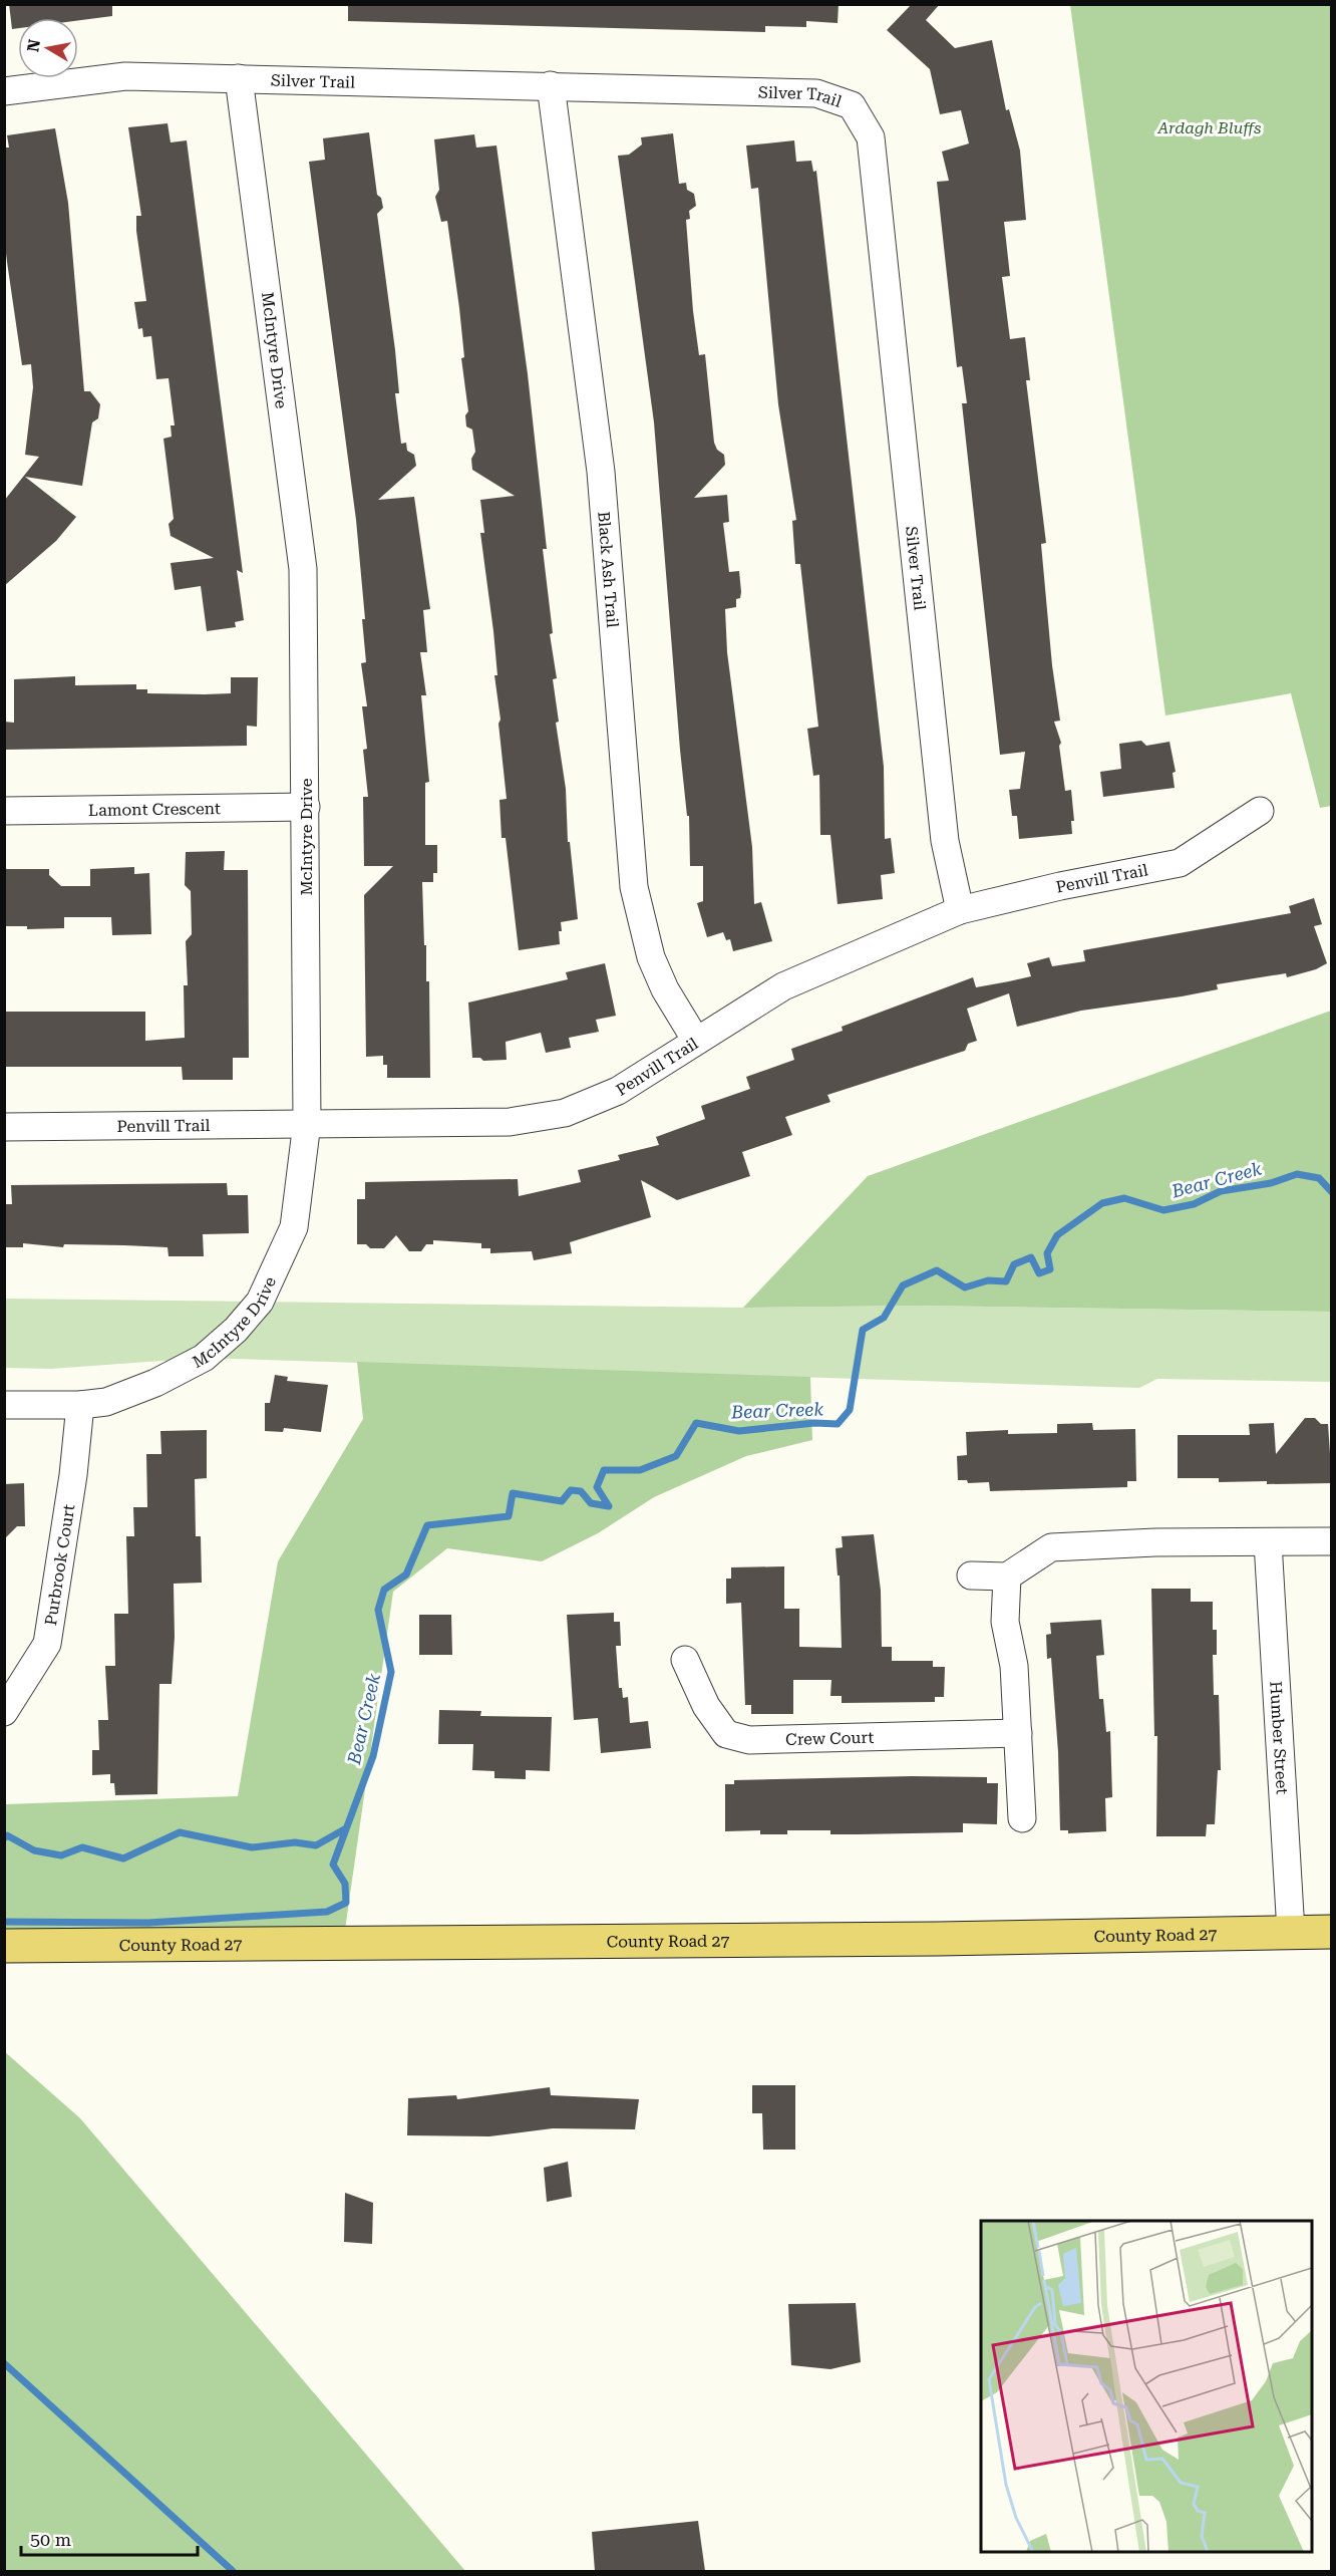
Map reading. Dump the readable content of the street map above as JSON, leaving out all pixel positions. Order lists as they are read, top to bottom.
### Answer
{
  "streets": {
    "main road": ["County Road 27"],
    "street": [
      "Silver Trail",
      "McIntyre Drive",
      "Black Ash Trail",
      "Lamont Crescent",
      "Penvill Trail",
      "Purbrook Court",
      "Humber Street",
      "Crew Court"
    ]
  },
  "crossings": [
    ["Silver Trail", "McIntyre Drive"],
    ["Silver Trail", "Black Ash Trail"],
    ["Silver Trail", "Penvill Trail"],
    ["McIntyre Drive", "Lamont Crescent"],
    ["McIntyre Drive", "Penvill Trail"],
    ["McIntyre Drive", "Purbrook Court"],
    ["Black Ash Trail", "Penvill Trail"],
    ["Humber Street", "County Road 27"]
  ],
  "water": ["Bear Creek"],
  "parks": ["Ardagh Bluffs"],
  "scale_bar": "50 m",
  "north": "left"
}
